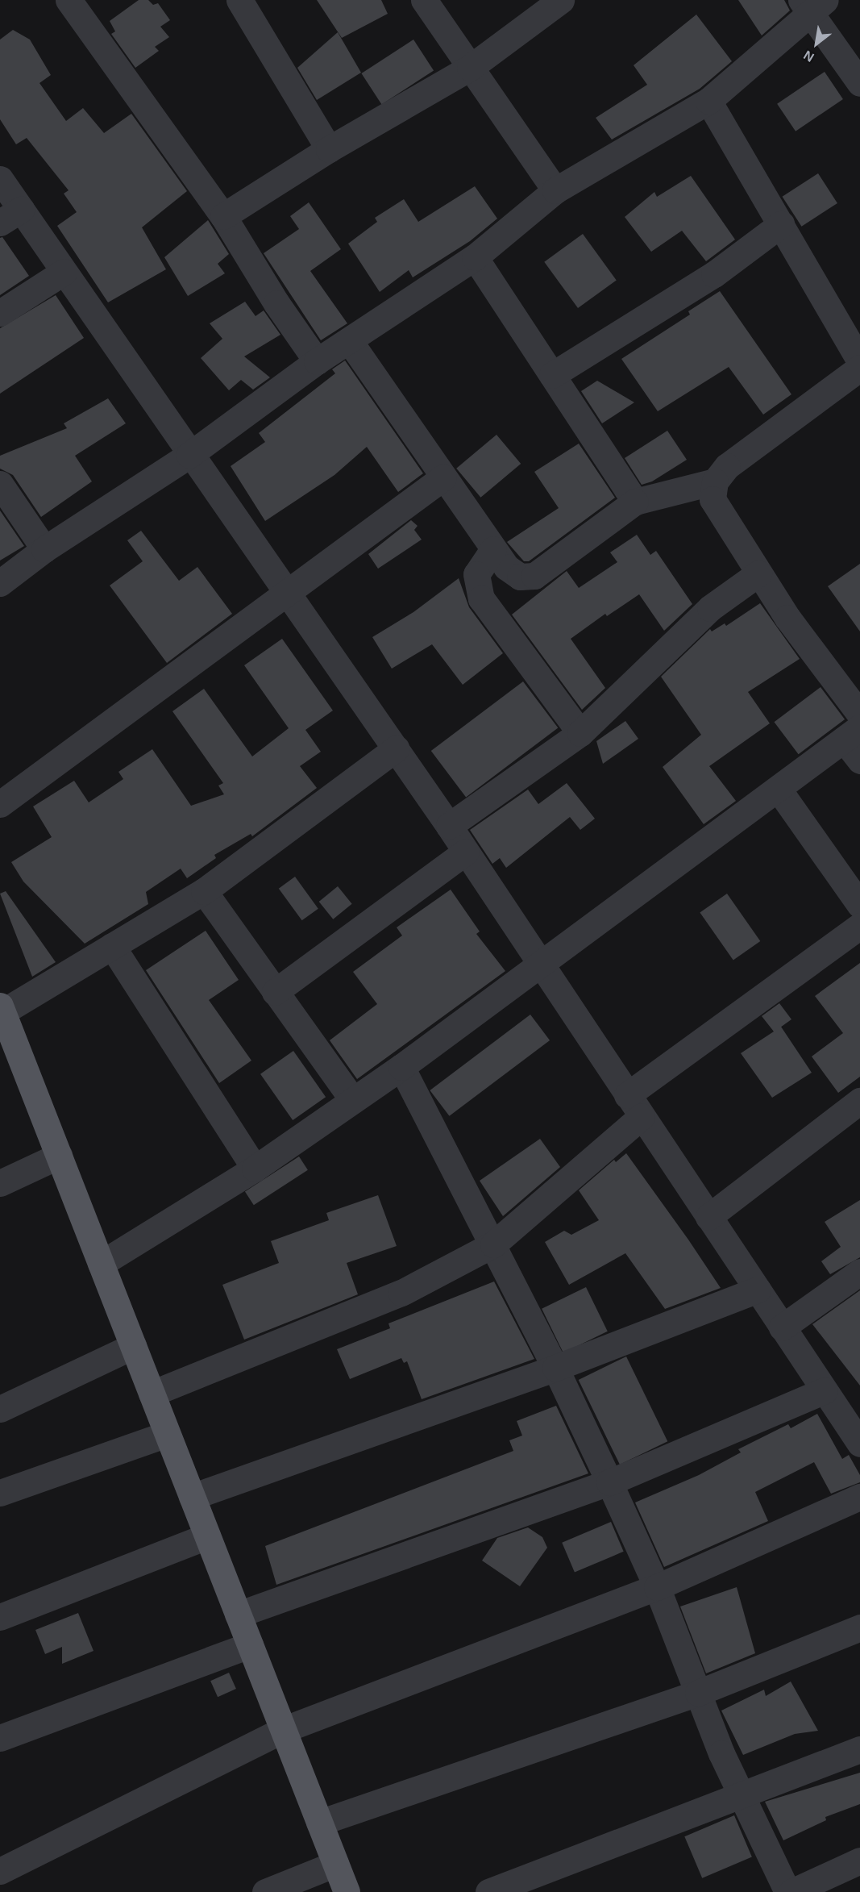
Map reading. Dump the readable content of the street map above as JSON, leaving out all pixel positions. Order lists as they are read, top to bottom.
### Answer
{
  "north": "bottom left"
}
